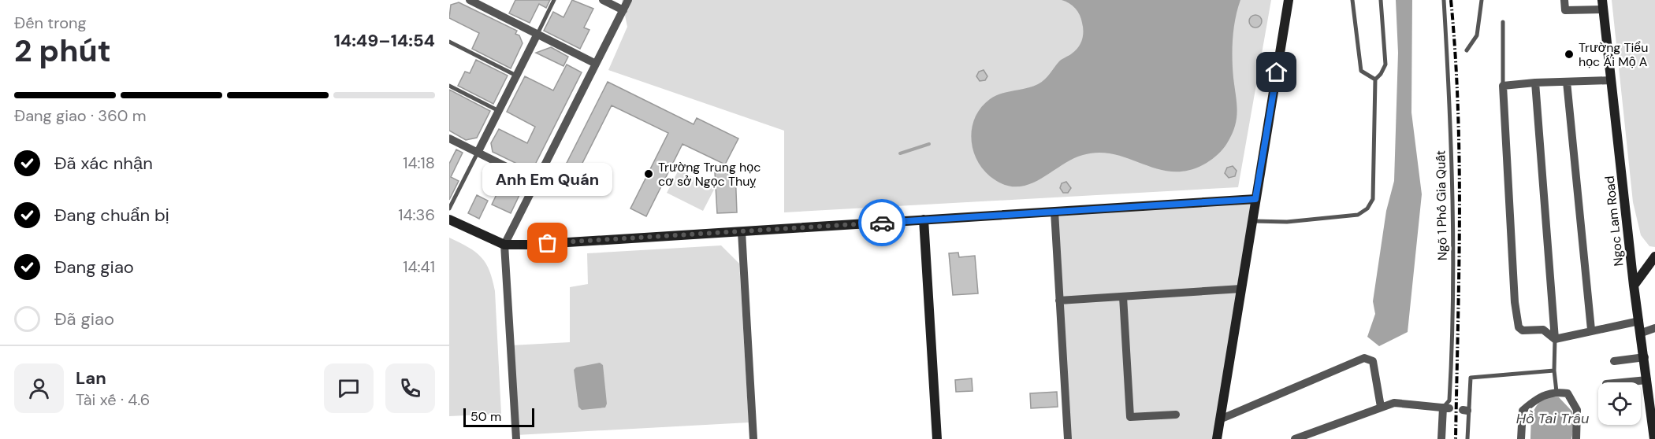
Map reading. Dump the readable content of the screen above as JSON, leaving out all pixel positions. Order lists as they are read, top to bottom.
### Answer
{
  "streets": {
    "street": ["Ngoc Lam Road"],
    "lane": ["Ngõ 1 Phố Gia Quất"]
  },
  "water": ["Hồ Tai Trâu"],
  "places": ["Trường Tiểu học Ái Mộ A", "Trường Trung học cơ sở Ngọc Thuỵ", "Anh Em Quán"],
  "scale_bar": "50 m",
  "page": {
    "heading": ["2 phút", "Đến trong", "14:49–14:54"],
    "panel": ["Lan", "Tài xế · 4.6"],
    "bar": "Đang giao · 360 m",
    "list": [
      ["Đã xác nhận", "14:18"],
      ["Đang chuẩn bị", "14:36"],
      ["Đang giao", "14:41"],
      "Đã giao"
    ],
    "bubble": "Anh Em Quán",
    "scale": "50 m"
  }
}
